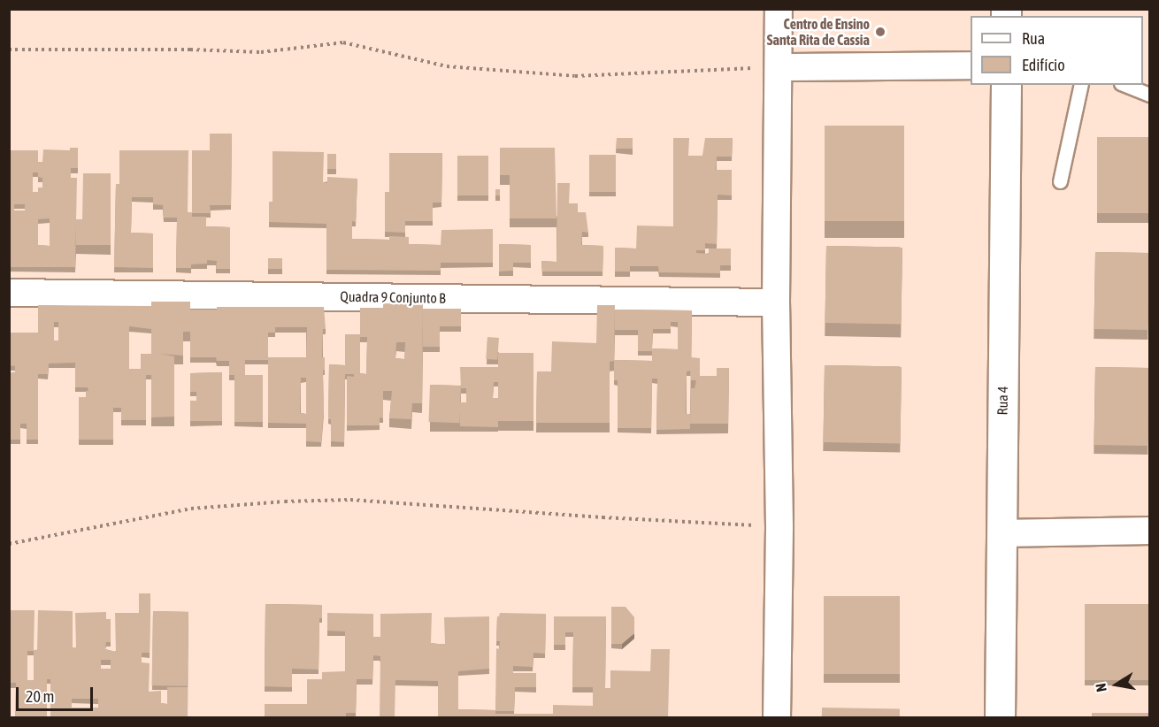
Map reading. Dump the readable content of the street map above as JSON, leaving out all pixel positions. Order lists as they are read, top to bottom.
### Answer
{
  "streets": {
    "street": ["Quadra 9 Conjunto B", "Rua 4"]
  },
  "places": ["Centro de Ensino Santa Rita de Cassia"],
  "legend": ["Rua", "Edifício"],
  "scale_bar": "20 m",
  "north": "left"
}
